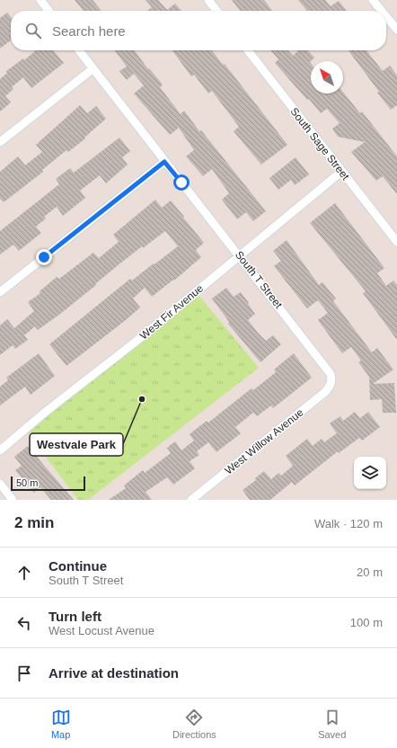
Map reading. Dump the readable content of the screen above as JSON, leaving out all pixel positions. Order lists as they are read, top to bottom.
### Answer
{
  "streets": {
    "street": [
      "South Sage Street",
      "South T Street",
      "West Fir Avenue",
      "West Willow Avenue"
    ]
  },
  "crossings": [
    ["South Sage Street", "West Fir Avenue"],
    ["South T Street", "West Fir Avenue"],
    ["South T Street", "West Willow Avenue"]
  ],
  "places": ["Westvale Park"],
  "scale_bar": "50 m",
  "north": "top left",
  "page": {
    "search": "Search here",
    "scale": "50 m",
    "heading": ["2 min", "Walk · 120 m"],
    "list": [
      ["Continue", "South T Street", "20 m"],
      ["Turn left", "West Locust Avenue", "100 m"],
      "Arrive at destination"
    ],
    "nav": ["Map", "Directions", "Saved"]
  }
}
